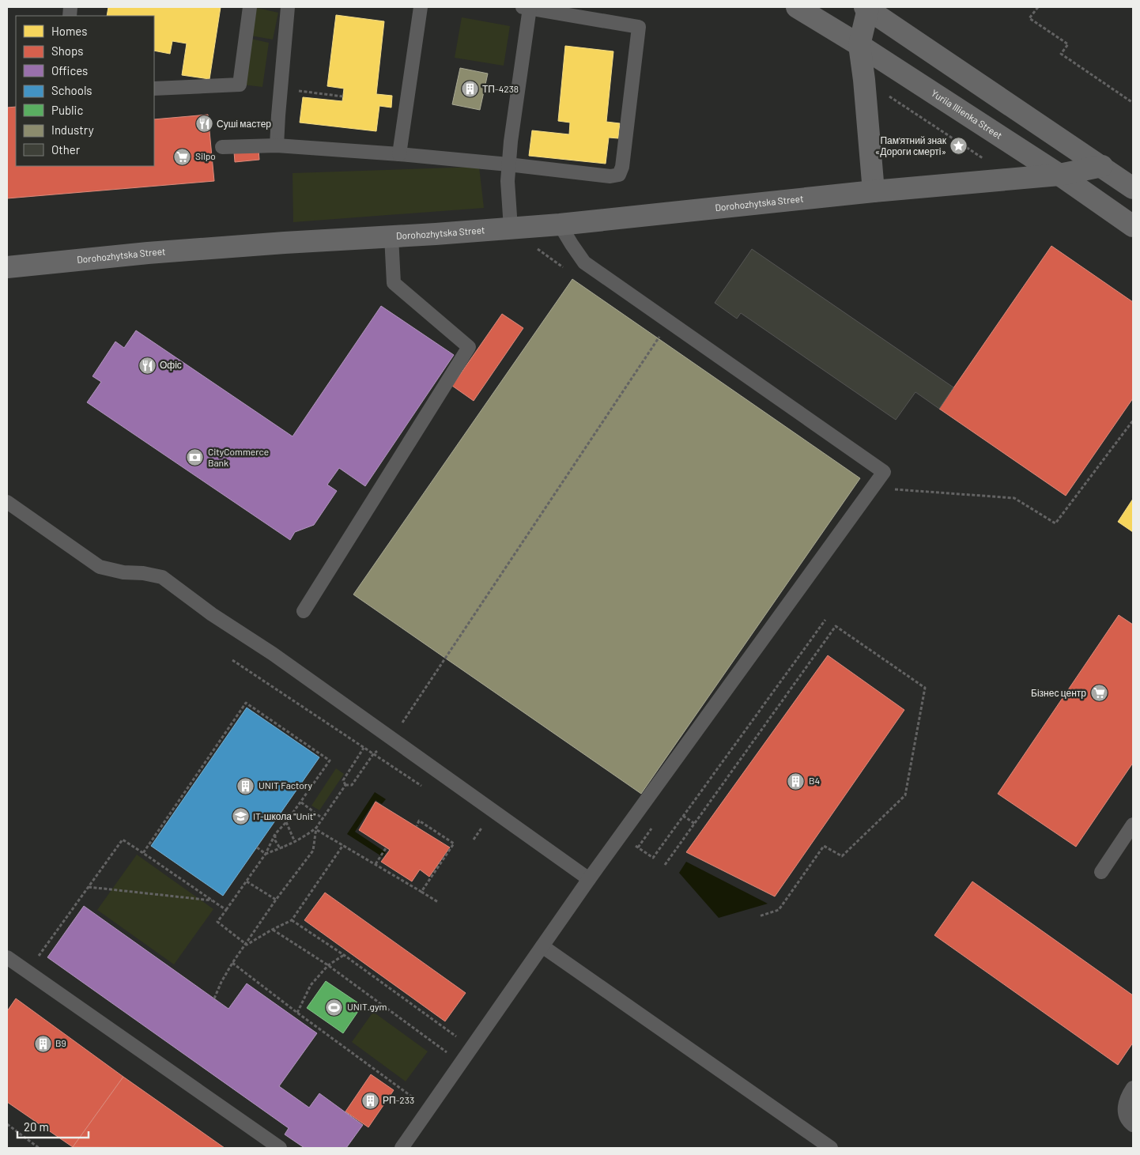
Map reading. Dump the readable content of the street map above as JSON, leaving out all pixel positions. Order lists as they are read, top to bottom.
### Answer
{
  "streets": {
    "street": ["Yuriia Illienka Street", "Dorohozhytska Street"]
  },
  "crossings": [
    ["Yuriia Illienka Street", "Dorohozhytska Street"]
  ],
  "places": {
    "building": [
      "ТП-4238",
      "B4",
      "UNIT Factory",
      "B9",
      "РП-233"
    ],
    "restaurant": ["Суші мастер", "Офіс"],
    "place": ["Пам'ятний знак «Дороги смерті»"],
    "supermarket": ["Silpo", "Бізнес центр"],
    "bank": ["CityCommerce Bank"],
    "school or university": ["IT-школа \"Unit\""],
    "sports": ["UNIT.gym"]
  },
  "legend": [
    "Homes",
    "Shops",
    "Offices",
    "Schools",
    "Public",
    "Industry",
    "Other"
  ],
  "scale_bar": "20 m"
}
